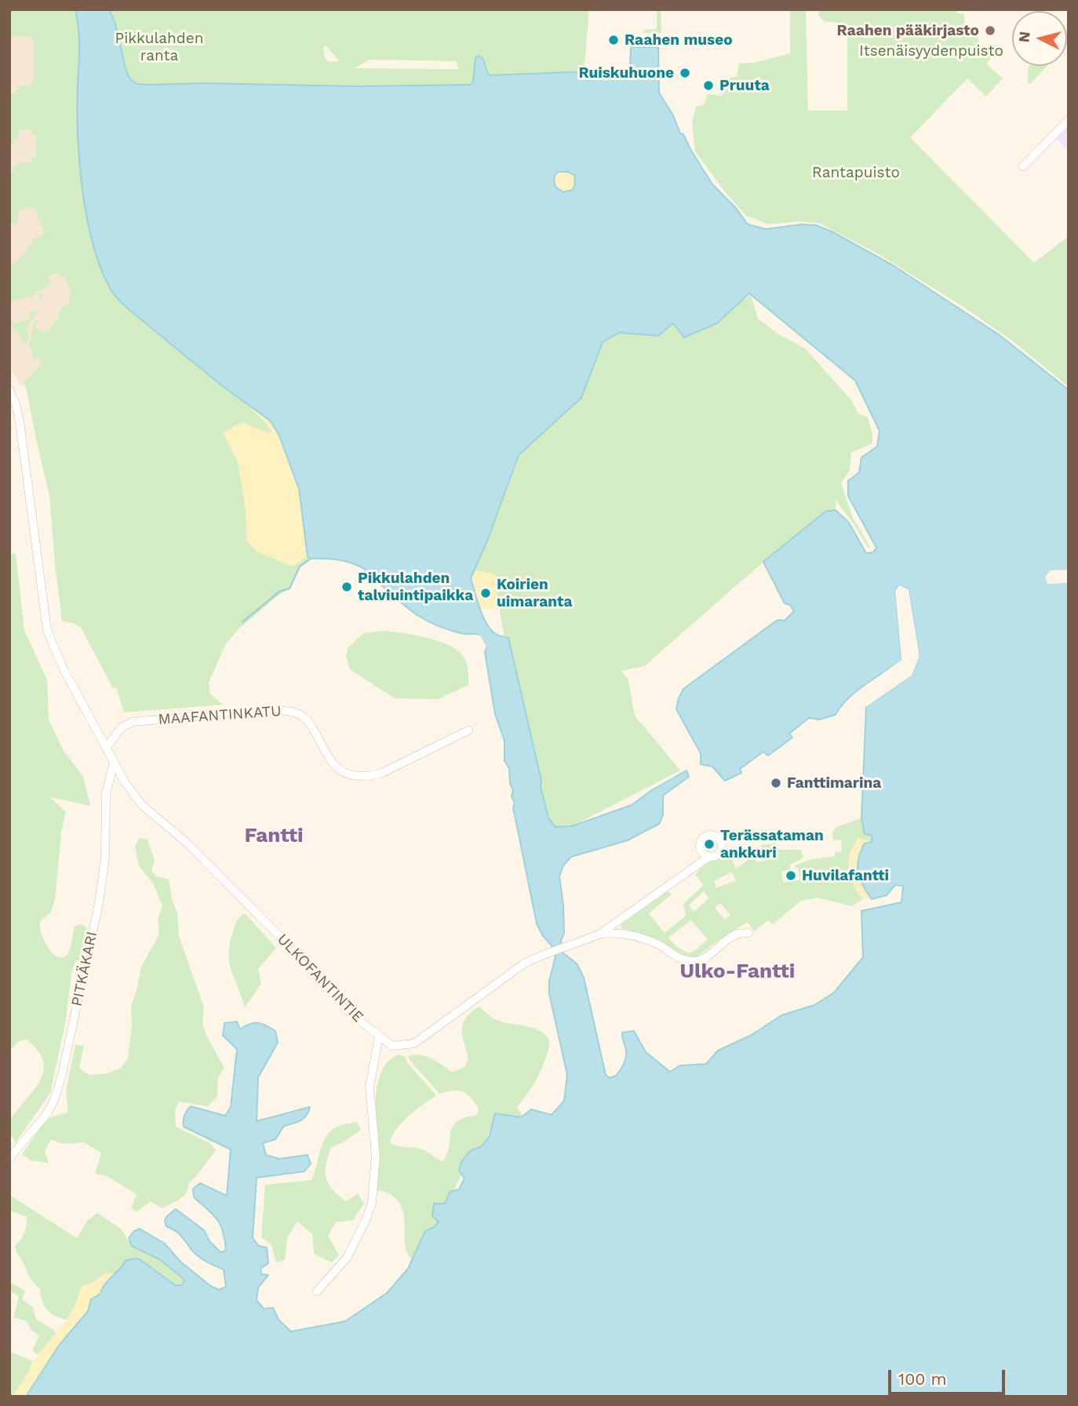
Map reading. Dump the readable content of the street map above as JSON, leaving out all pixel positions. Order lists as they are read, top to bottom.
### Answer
{
  "streets": {
    "street": ["MAAFANTINKATU", "PITKÄKARI", "ULKOFANTINTIE"]
  },
  "crossings": [
    ["MAAFANTINKATU", "ULKOFANTINTIE"],
    ["PITKÄKARI", "ULKOFANTINTIE"]
  ],
  "districts": ["Fantti", "Ulko-Fantti"],
  "parks": ["Pikkulahden ranta", "Itsenäisyydenpuisto", "Rantapuisto"],
  "places": [
    "Raahen pääkirjasto",
    "Raahen museo",
    "Ruiskuhuone",
    "Pruuta",
    "Pikkulahden talviuintipaikka",
    "Koirien uimaranta",
    "Fanttimarina",
    "Terässataman ankkuri",
    "Huvilafantti"
  ],
  "scale_bar": "100 m",
  "north": "left"
}
